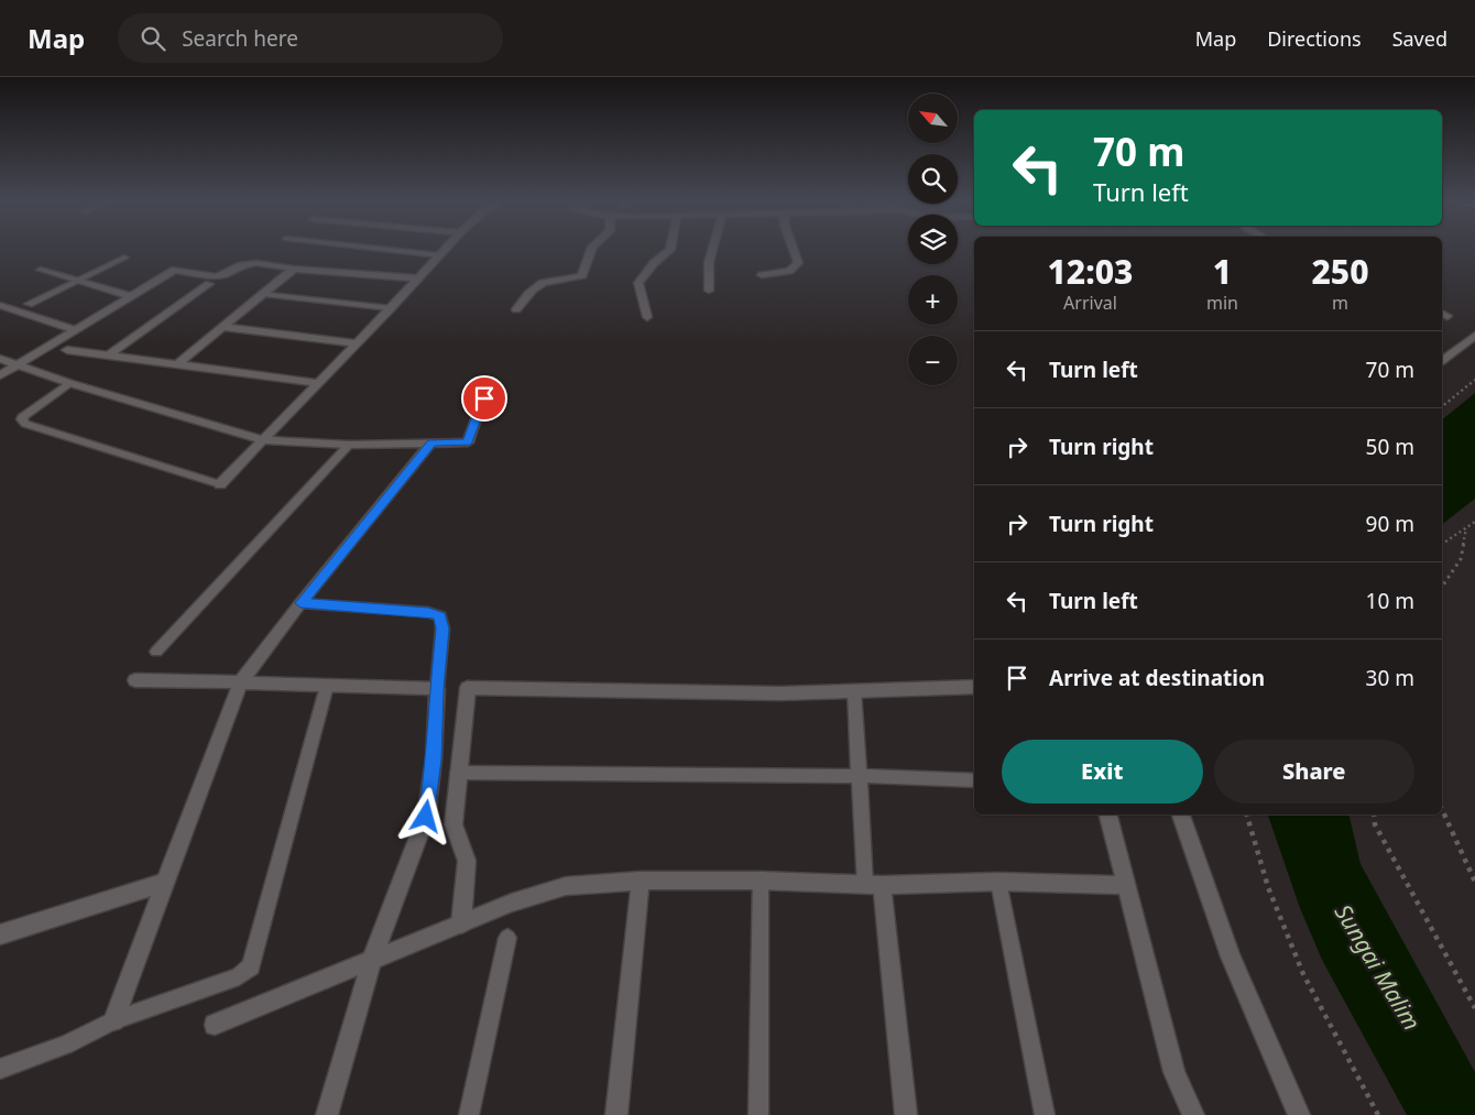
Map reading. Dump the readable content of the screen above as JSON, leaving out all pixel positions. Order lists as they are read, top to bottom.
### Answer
{
  "water": ["Sungai Malim"],
  "north": "top left",
  "page": {
    "header": "Map",
    "search": "Search here",
    "nav": ["Map", "Directions", "Saved"],
    "map_buttons": ["+", "−"],
    "turn": ["70 m", "Turn left"],
    "eta": [
      "12:03",
      "Arrival",
      "1",
      "min",
      "250",
      "m"
    ],
    "list": [
      {
        "name": "Turn left",
        "value": "70 m"
      },
      {
        "name": "Turn right",
        "value": "50 m"
      },
      {
        "name": "Turn right",
        "value": "90 m"
      },
      {
        "name": "Turn left",
        "value": "10 m"
      },
      {
        "name": "Arrive at destination",
        "value": "30 m"
      }
    ],
    "buttons": ["Exit", "Share"]
  }
}
